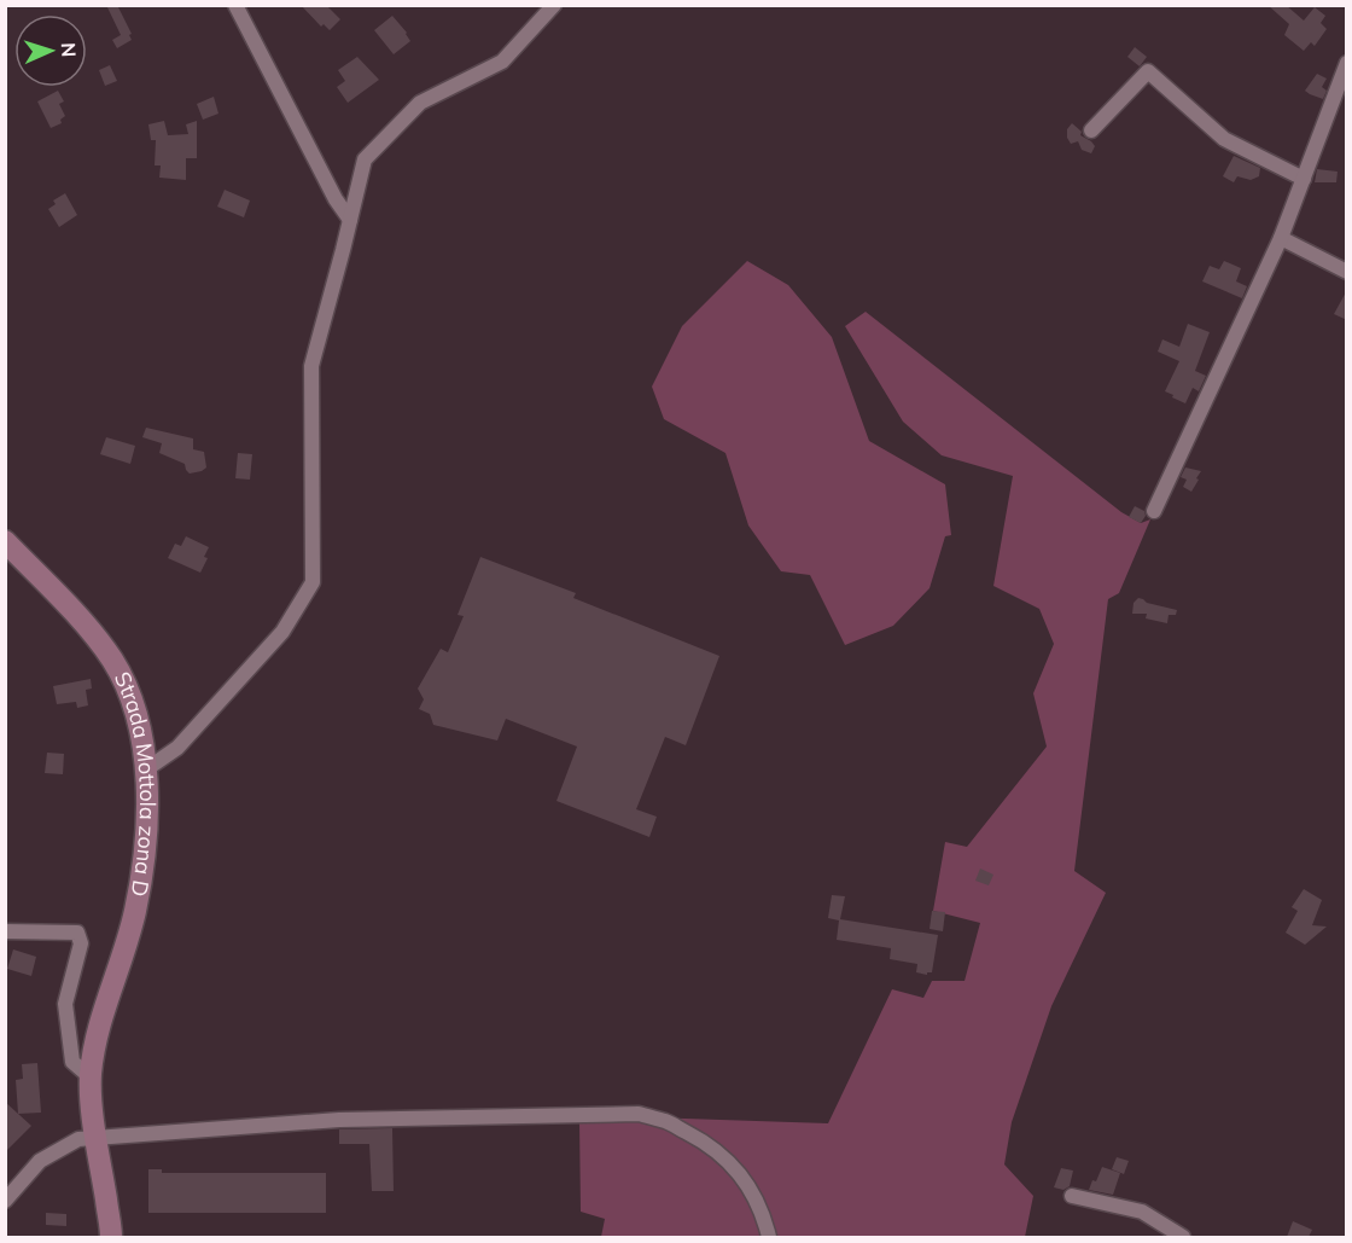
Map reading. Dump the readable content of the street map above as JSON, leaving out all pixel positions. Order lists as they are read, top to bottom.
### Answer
{
  "streets": {
    "main road": ["Strada Mottola zona D"]
  },
  "north": "right"
}
